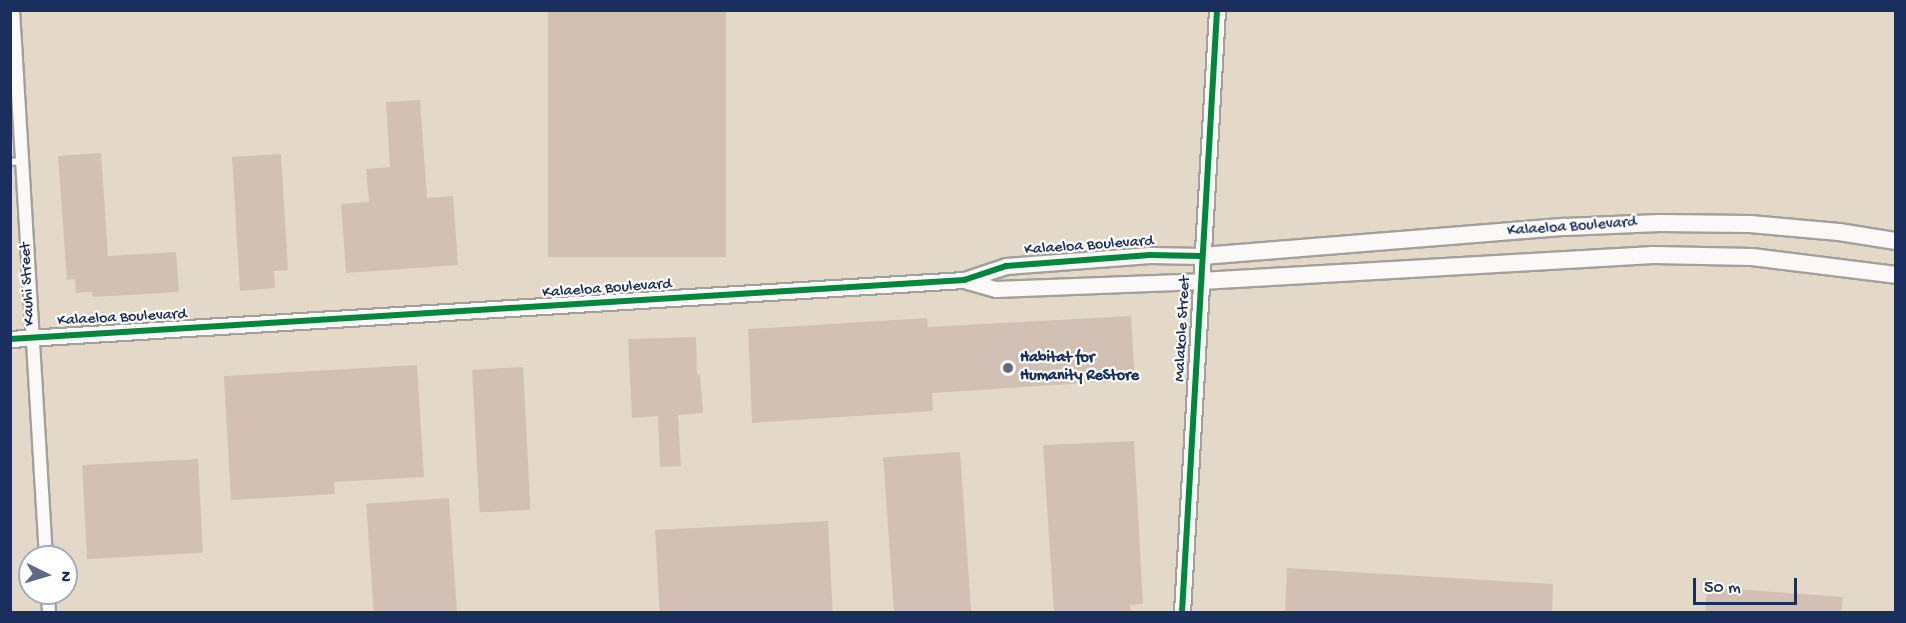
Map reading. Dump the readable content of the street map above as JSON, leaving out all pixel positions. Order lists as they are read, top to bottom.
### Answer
{
  "streets": {
    "main road": ["Kalaeloa Boulevard"],
    "street": ["Kauhi Street", "Malakole Street"]
  },
  "crossings": [
    ["Kalaeloa Boulevard", "Kauhi Street"],
    ["Kalaeloa Boulevard", "Malakole Street"]
  ],
  "places": ["Habitat for Humanity ReStore"],
  "scale_bar": "50 m",
  "north": "right"
}
